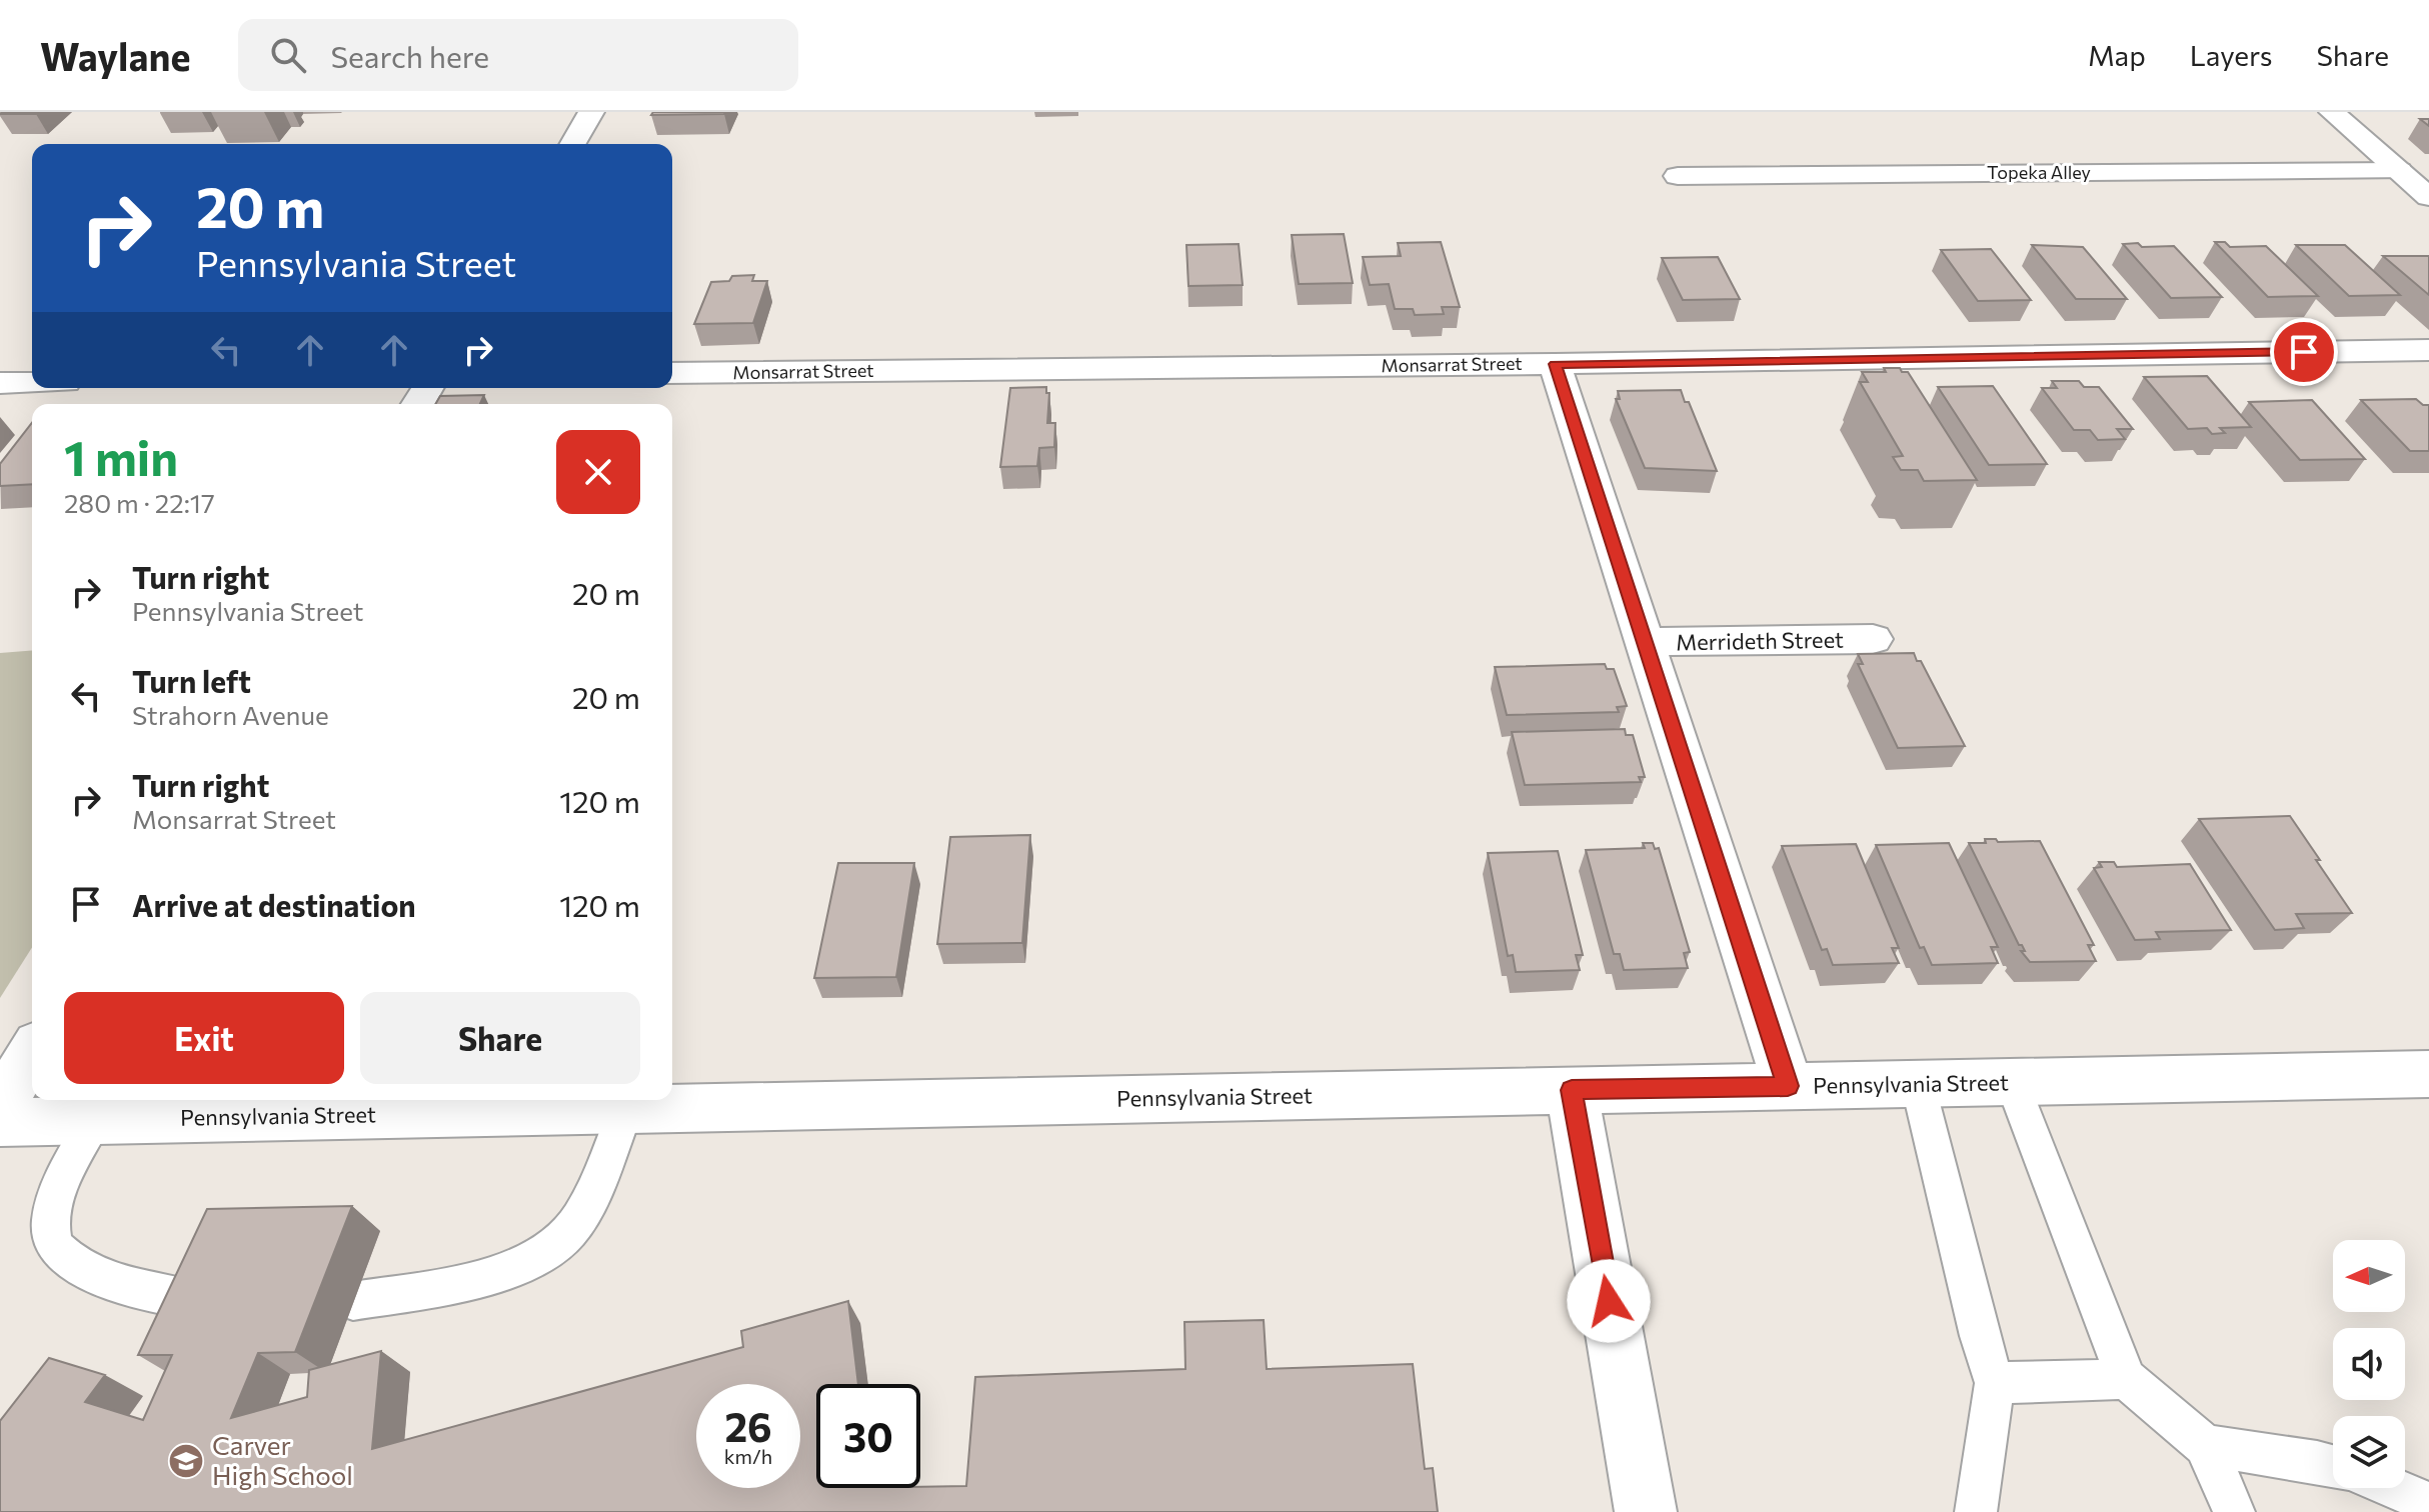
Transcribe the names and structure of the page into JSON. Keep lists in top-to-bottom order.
{
  "streets": {
    "street": [
      "Topeka Alley",
      "Monsarrat Street",
      "Merrideth Street",
      "Pennsylvania Street"
    ]
  },
  "places": {
    "school or university": ["Carver High School"]
  },
  "north": "left",
  "page": {
    "header": "Waylane",
    "search": "Search here",
    "nav": ["Map", "Layers", "Share"],
    "turn": ["20 m", "Pennsylvania Street"],
    "heading": ["1 min", "280 m · 22:17"],
    "list": [
      {
        "name": "Turn right",
        "note": "Pennsylvania Street",
        "value": "20 m"
      },
      {
        "name": "Turn left",
        "note": "Strahorn Avenue",
        "value": "20 m"
      },
      {
        "name": "Turn right",
        "note": "Monsarrat Street",
        "value": "120 m"
      },
      {
        "name": "Arrive at destination",
        "value": "120 m"
      }
    ],
    "buttons": ["Exit", "Share"],
    "speed": "26 km/h",
    "limit": "30"
  }
}
